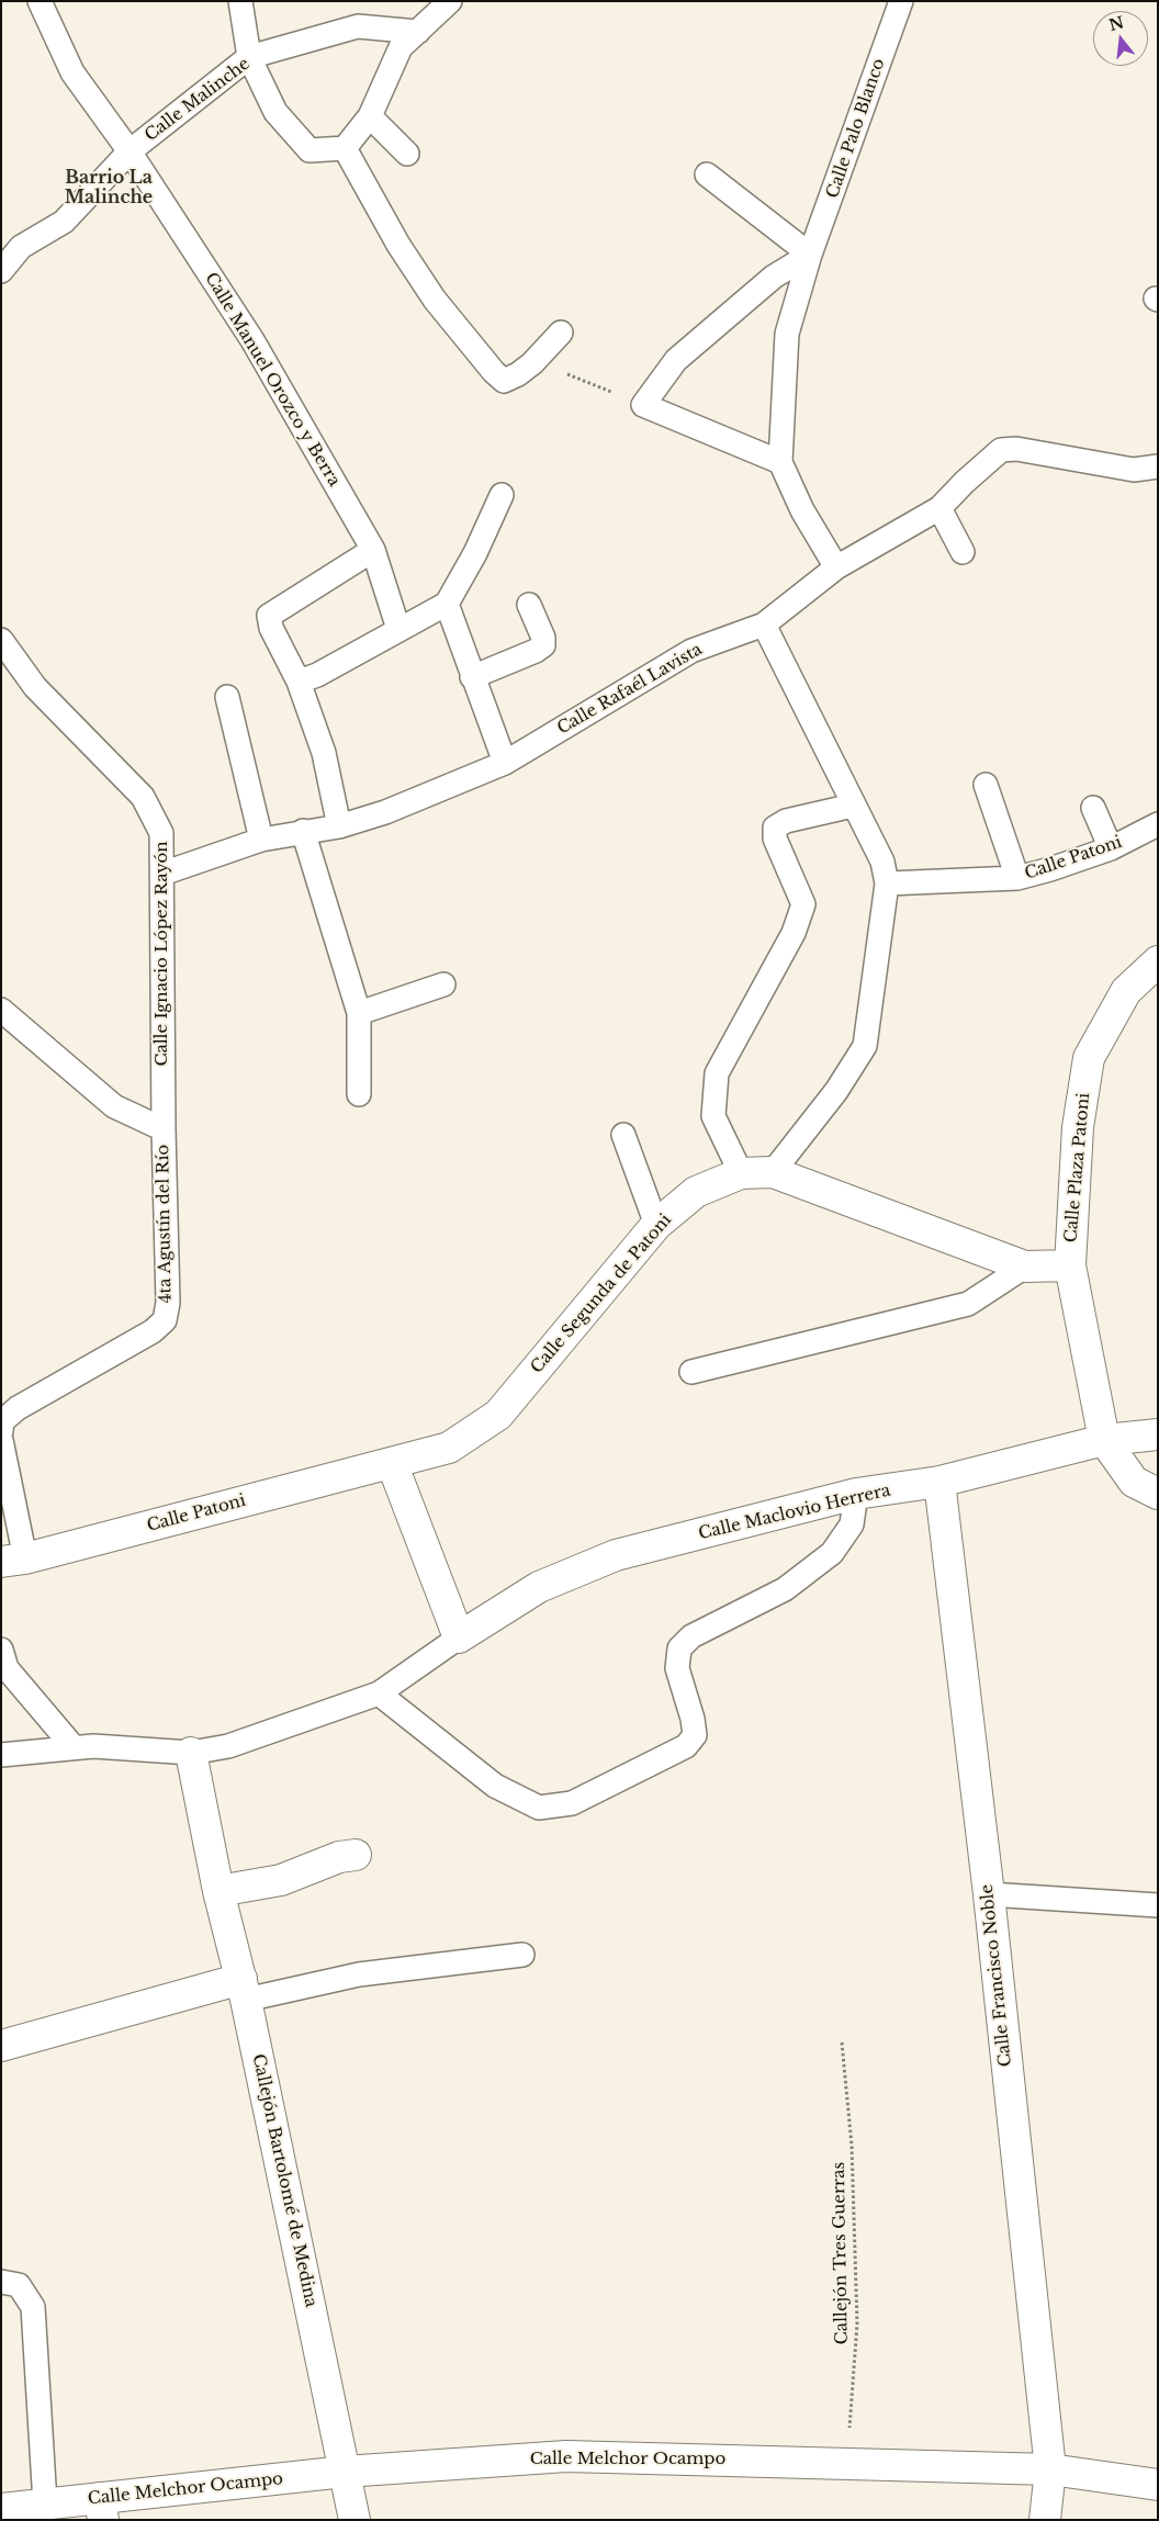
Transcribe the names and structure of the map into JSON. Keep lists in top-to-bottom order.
{
  "streets": {
    "street": [
      "Calle Patoni",
      "Calle Plaza Patoni",
      "Calle Segunda de Patoni",
      "Calle Maclovio Herrera",
      "Calle Francisco Noble",
      "Callejón Bartolomé de Medina",
      "Calle Melchor Ocampo"
    ],
    "lane": [
      "Calle Malinche",
      "Calle Palo Blanco",
      "Calle Manuel Orozco y Berra",
      "Calle Rafaél Lavista",
      "Calle Ignacio López Rayón",
      "4ta Agustín del Río"
    ],
    "path": ["Callejón Tres Guerras"]
  },
  "crossings": [
    ["Calle Malinche", "Calle Manuel Orozco y Berra"],
    ["Calle Rafaél Lavista", "Calle Ignacio López Rayón"],
    ["Calle Patoni", "Calle Segunda de Patoni"],
    ["Calle Ignacio López Rayón", "4ta Agustín del Río"],
    ["Calle Plaza Patoni", "Calle Segunda de Patoni"],
    ["Calle Plaza Patoni", "Calle Maclovio Herrera"],
    ["Calle Maclovio Herrera", "Calle Francisco Noble"],
    ["Calle Francisco Noble", "Calle Melchor Ocampo"],
    ["Callejón Bartolomé de Medina", "Calle Melchor Ocampo"],
    ["Callejón Tres Guerras", "Calle Melchor Ocampo"]
  ],
  "districts": ["Barrio La Malinche"],
  "north": "top"
}
